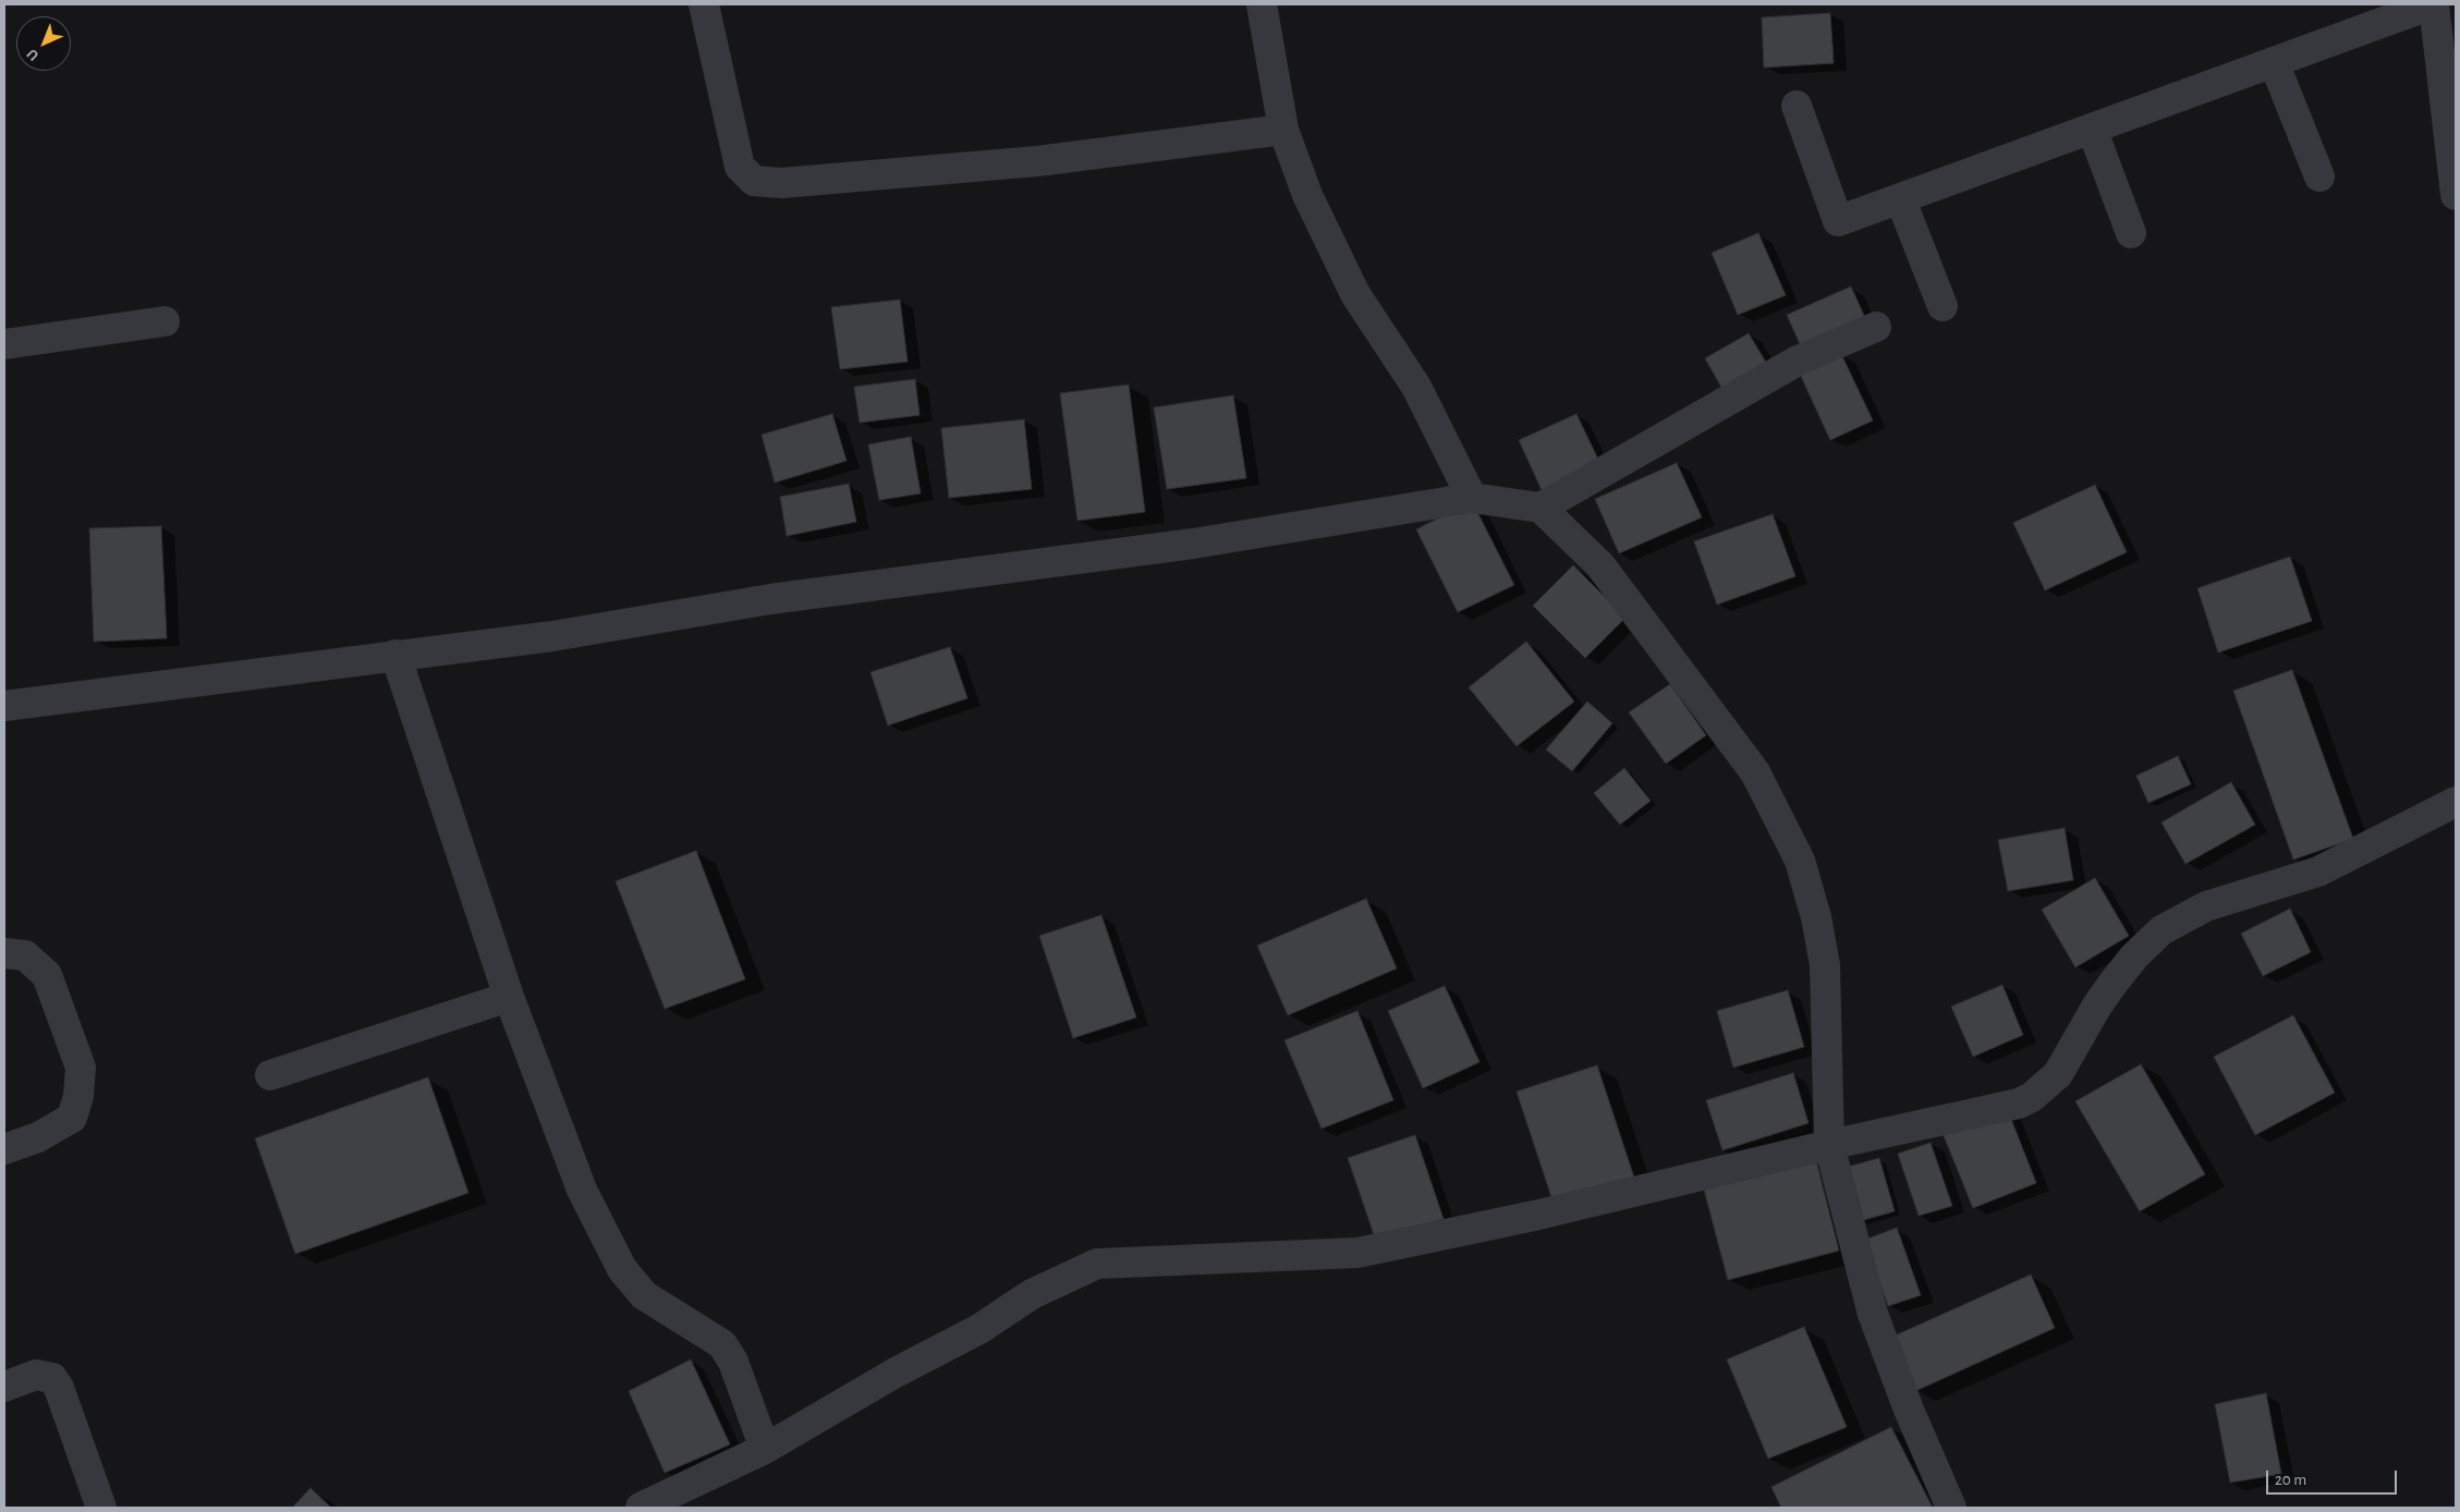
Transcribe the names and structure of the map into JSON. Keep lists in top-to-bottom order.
{
  "scale_bar": "20 m",
  "north": "bottom left"
}
